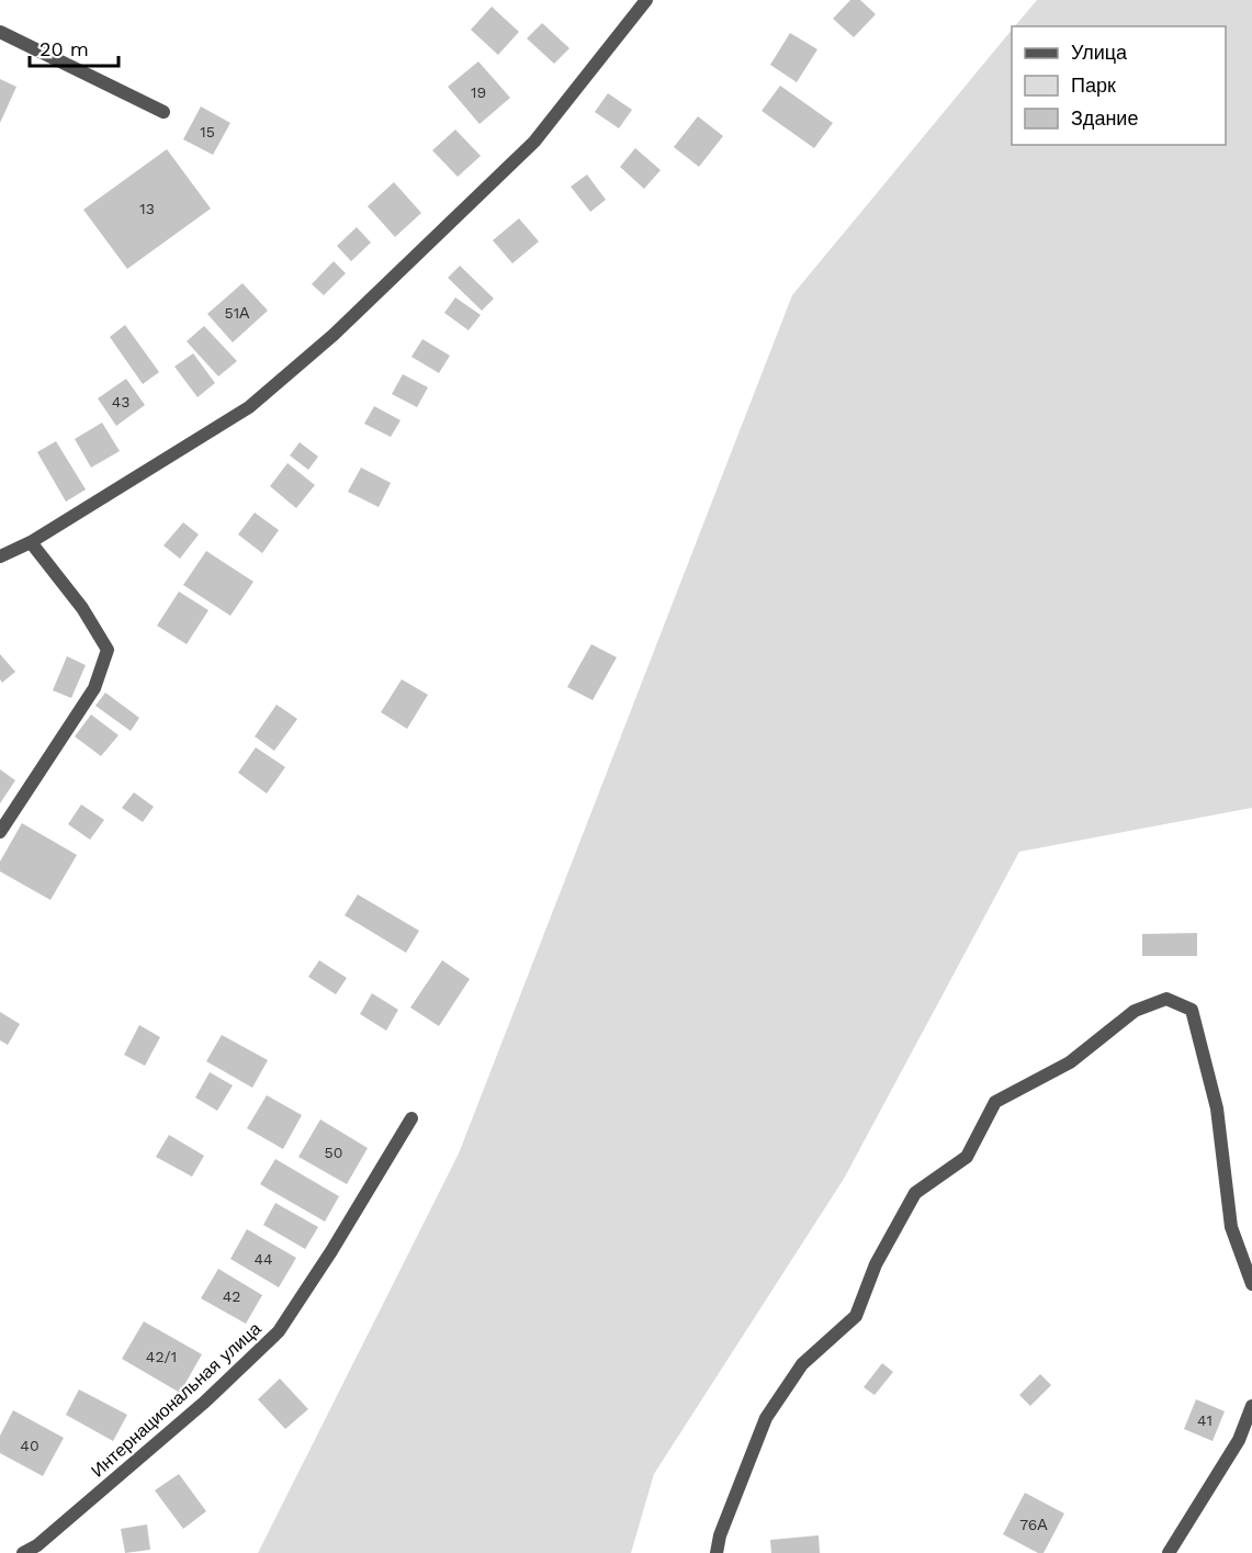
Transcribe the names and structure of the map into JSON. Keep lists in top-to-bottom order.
{
  "streets": {
    "street": ["Интернациональная улица"]
  },
  "house_numbers": [
    "19",
    "15",
    "13",
    "51А",
    "43",
    "50",
    "44",
    "42",
    "42/1",
    "41",
    "40",
    "76А"
  ],
  "legend": ["Улица", "Парк", "Здание"],
  "scale_bar": "20 m"
}
